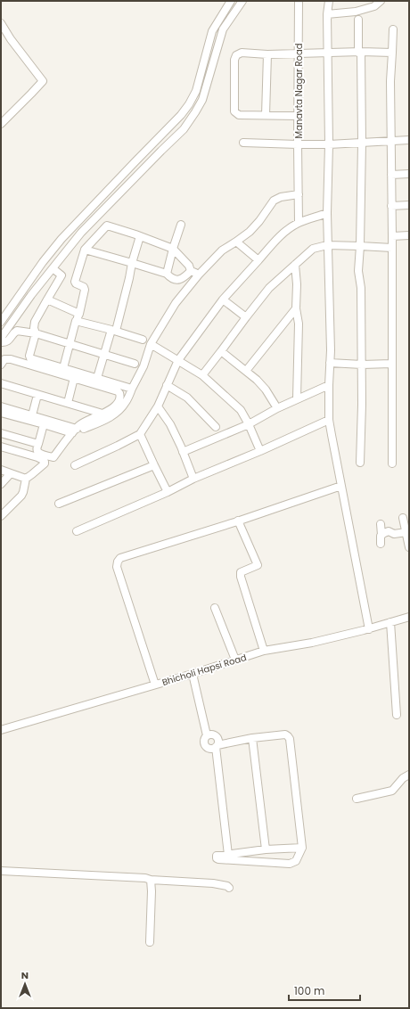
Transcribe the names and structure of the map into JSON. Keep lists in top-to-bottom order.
{
  "streets": {
    "street": ["Manavta Nagar Road", "Bhicholi Hapsi Road"]
  },
  "scale_bar": "100 m",
  "north": "top"
}
